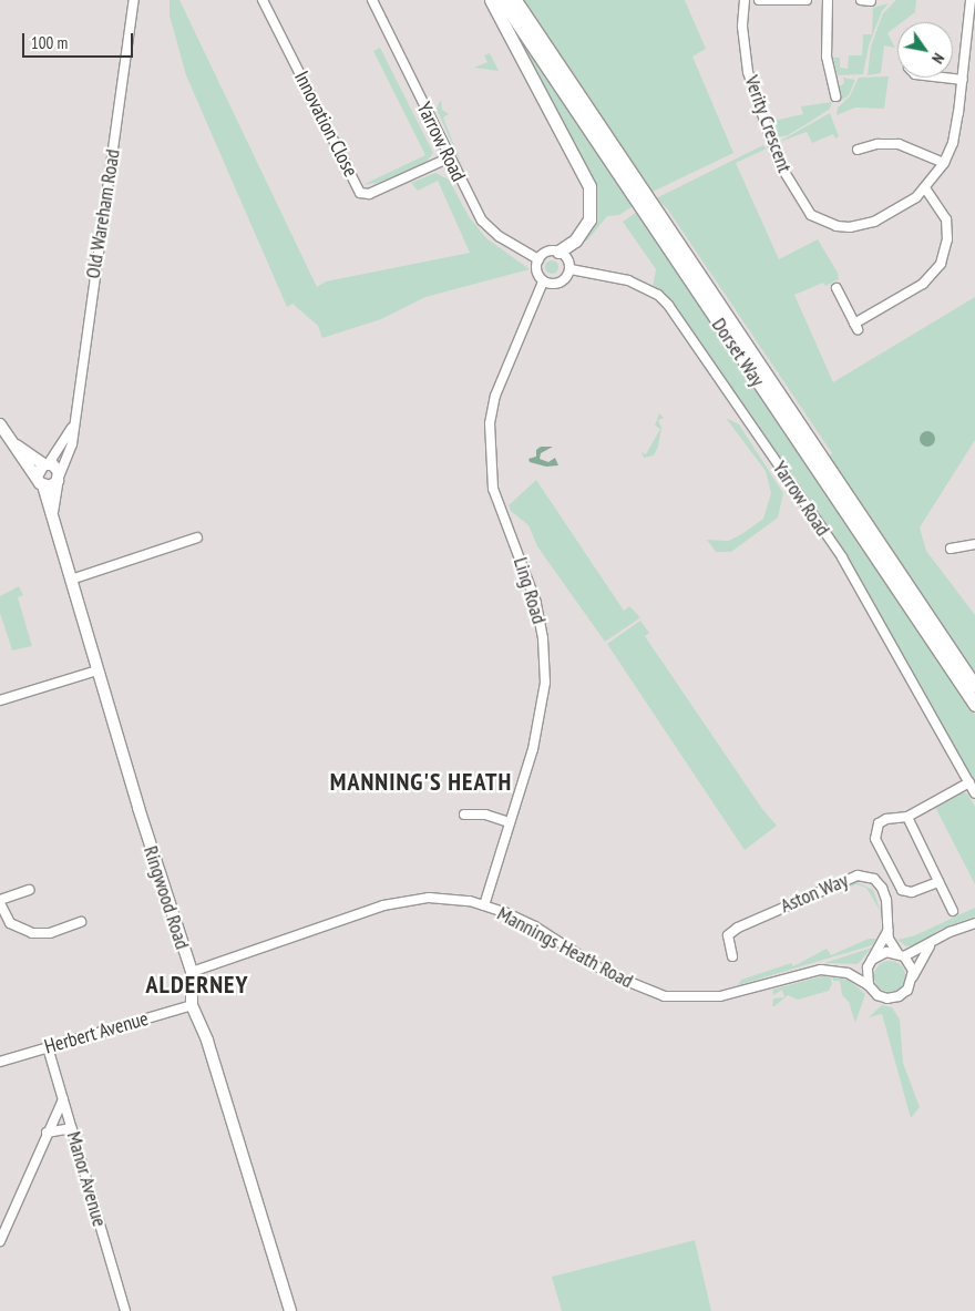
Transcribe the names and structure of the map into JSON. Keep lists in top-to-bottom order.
{
  "streets": {
    "highway": ["Dorset Way"],
    "main road": ["Ringwood Road"],
    "street": [
      "Innovation Close",
      "Verity Crescent",
      "Yarrow Road",
      "Old Wareham Road",
      "Ling Road",
      "Aston Way",
      "Mannings Heath Road",
      "Herbert Avenue",
      "Manor Avenue"
    ]
  },
  "crossings": [
    ["Innovation Close", "Yarrow Road"],
    ["Yarrow Road", "Ling Road"],
    ["Old Wareham Road", "Ringwood Road"],
    ["Ling Road", "Mannings Heath Road"],
    ["Aston Way", "Mannings Heath Road"],
    ["Ringwood Road", "Mannings Heath Road"],
    ["Ringwood Road", "Herbert Avenue"],
    ["Herbert Avenue", "Manor Avenue"]
  ],
  "districts": ["MANNING'S HEATH", "ALDERNEY"],
  "scale_bar": "100 m",
  "north": "bottom right"
}
